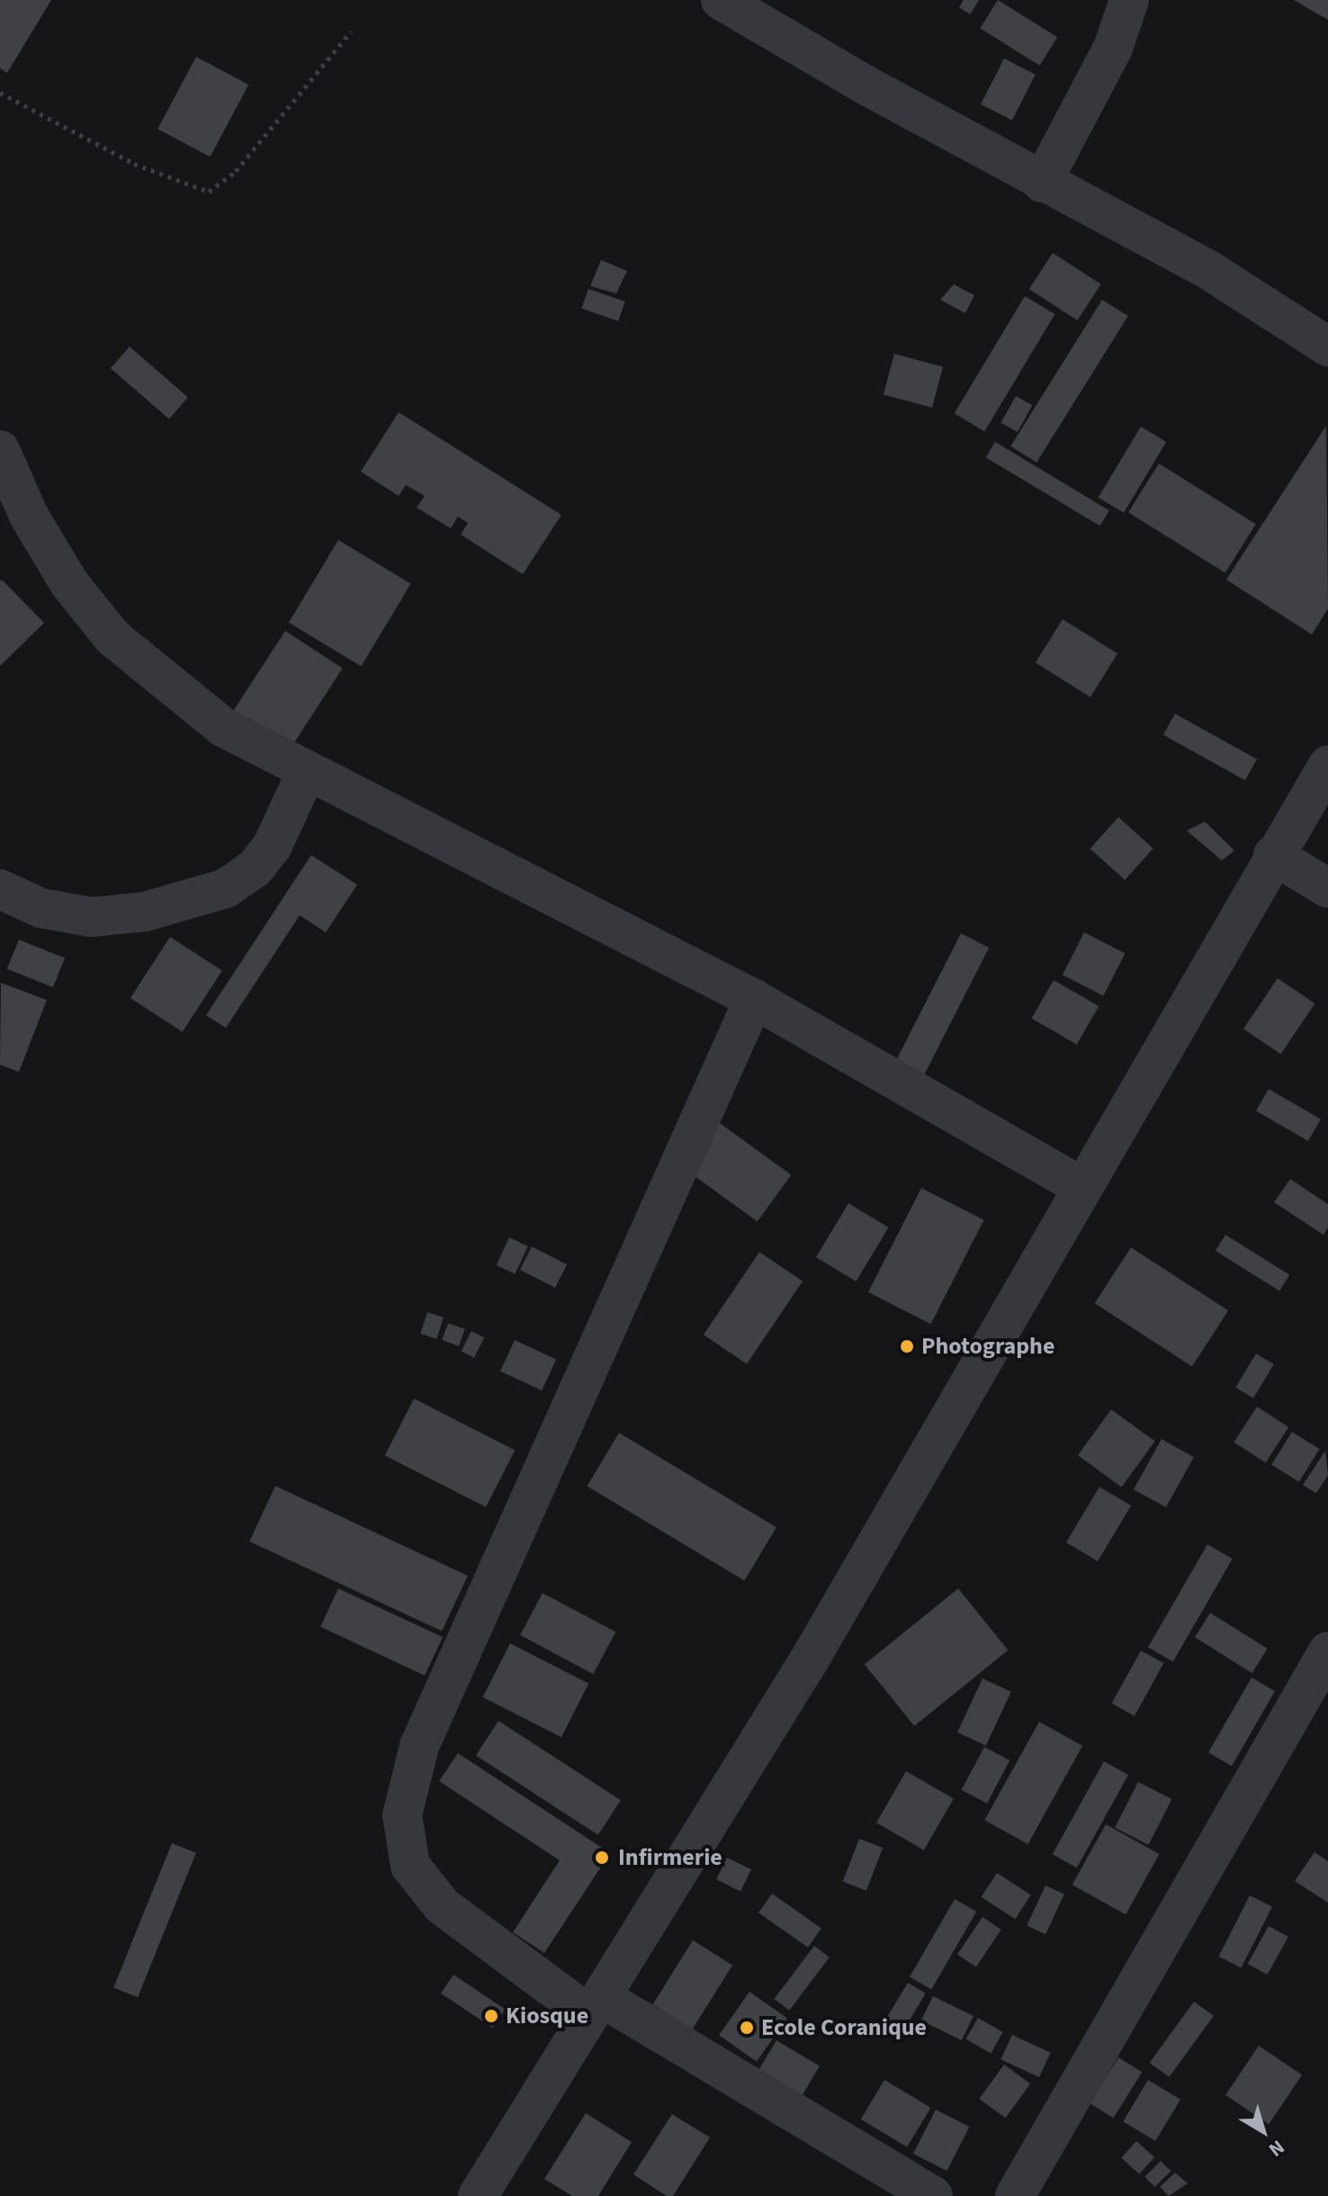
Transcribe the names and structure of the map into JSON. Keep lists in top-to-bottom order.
{
  "places": [
    "Photographe",
    "Infirmerie",
    "Kiosque",
    "Ecole Coranique"
  ],
  "north": "bottom right"
}
